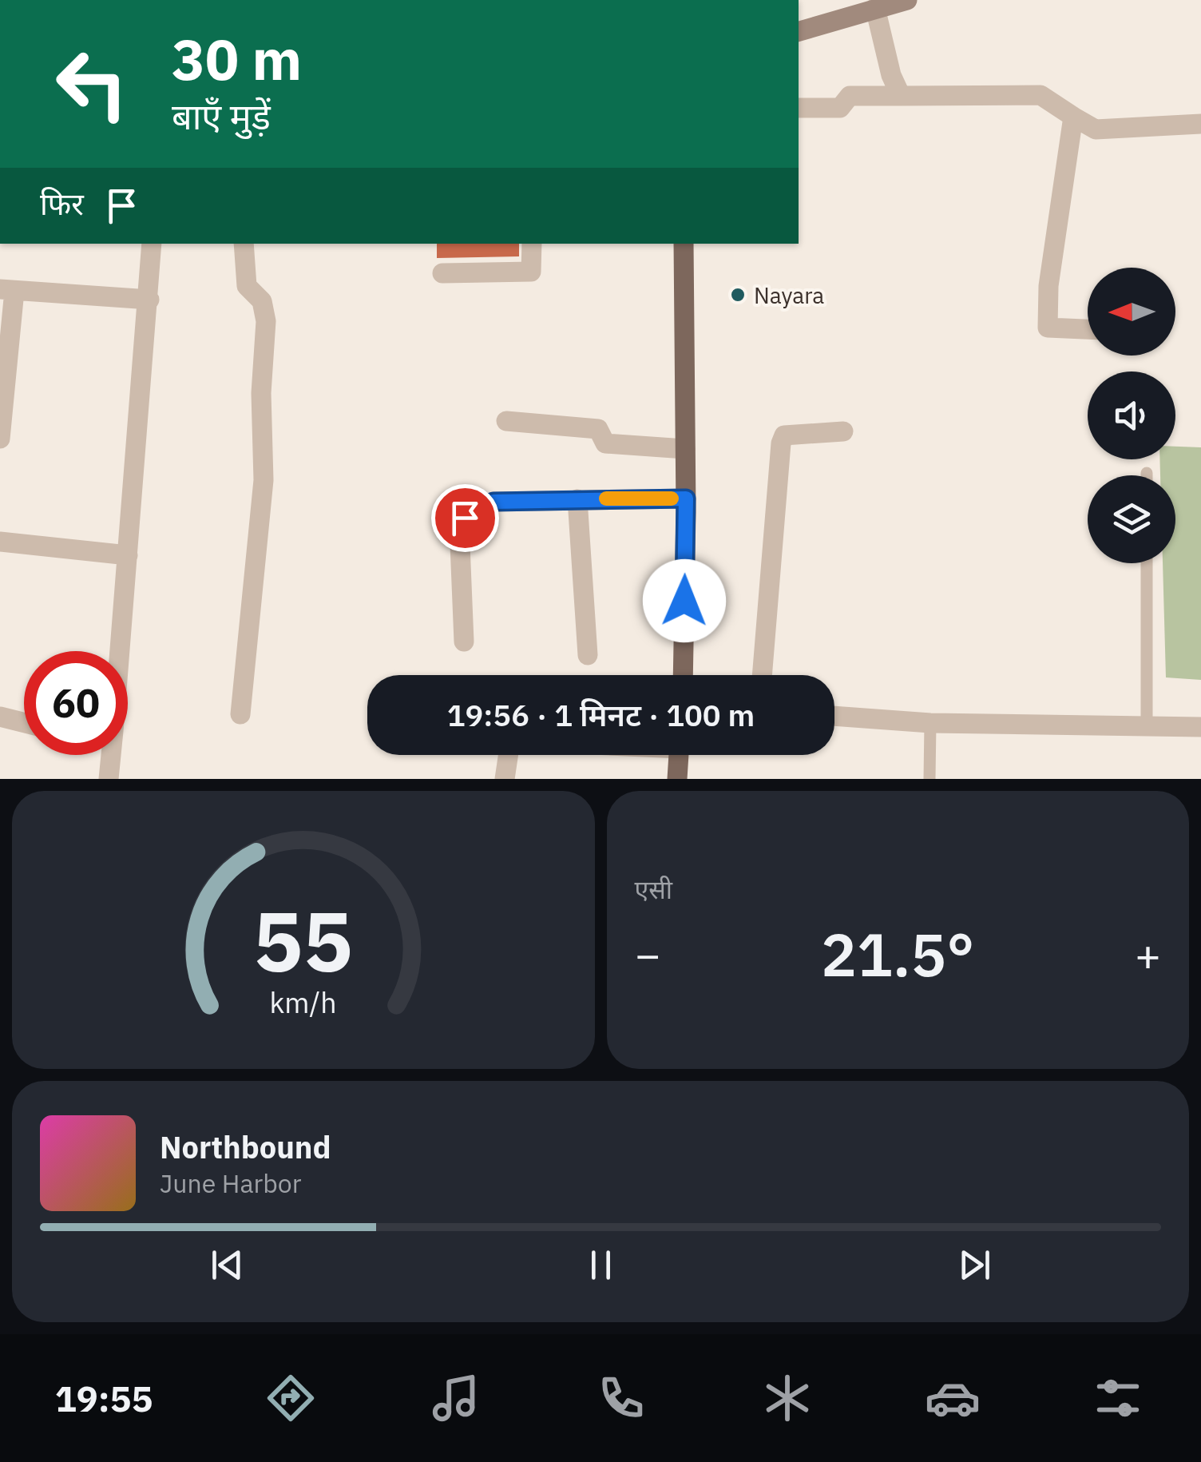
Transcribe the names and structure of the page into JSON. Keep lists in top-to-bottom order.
{
  "places": ["Nayara"],
  "north": "left",
  "page": {
    "turn": ["30 m", "बाएँ मुड़ें"],
    "then": "फिर",
    "limit": "60",
    "trip": "19:56 · 1 मिनट · 100 m",
    "tile": "एसी",
    "heat": ["−", "21.5°", "+"],
    "song": ["Northbound", "June Harbor"],
    "tabs": "19:55",
    "gauge": ["55", "km/h"]
  }
}
